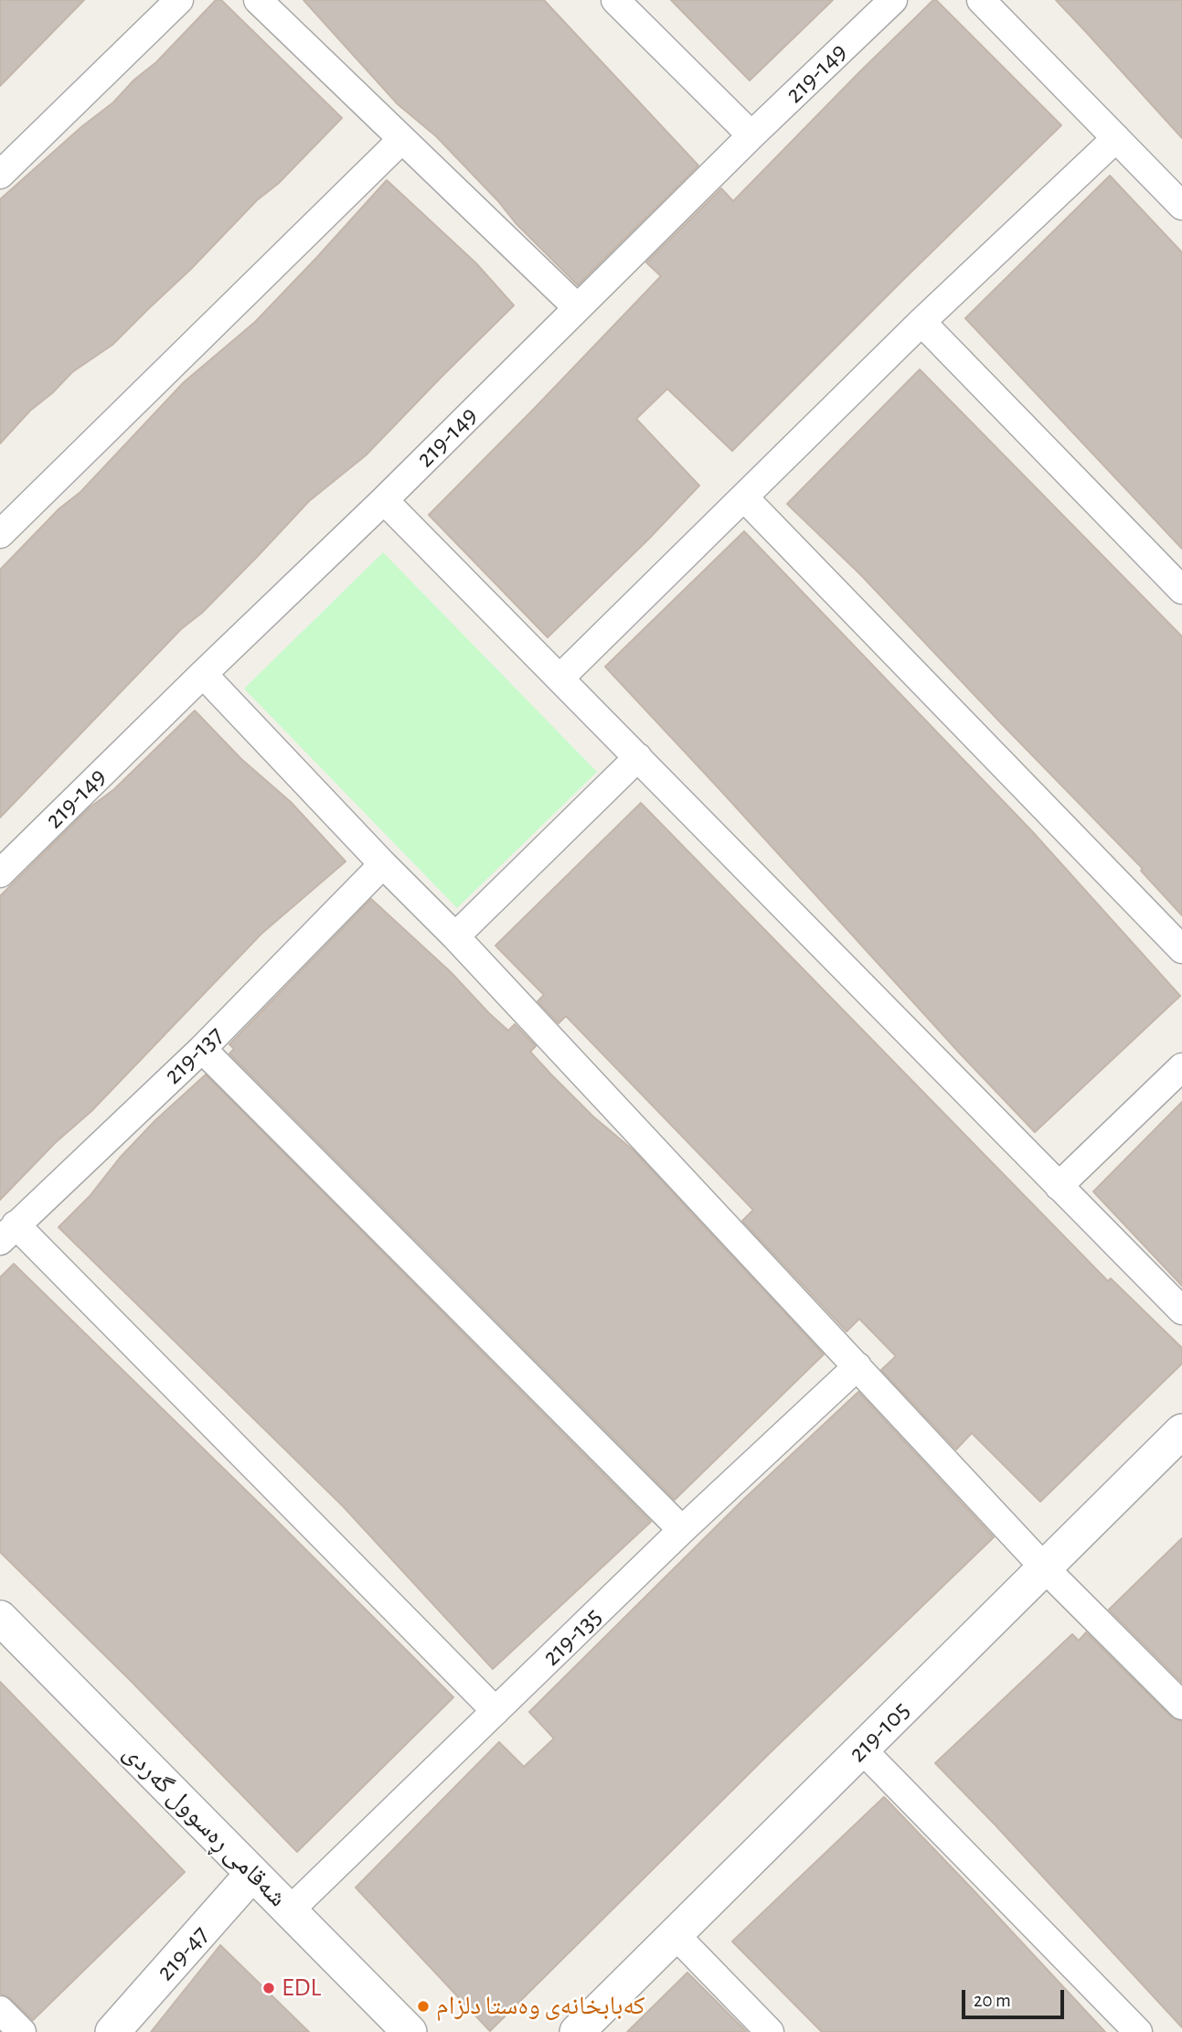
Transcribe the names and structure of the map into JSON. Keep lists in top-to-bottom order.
{
  "streets": {
    "street": [
      "219-149",
      "219-137",
      "219-135",
      "219-105",
      "شەقامی ڕەسوول گەردی",
      "219-47"
    ]
  },
  "crossings": [
    ["219-135", "شەقامی ڕەسوول گەردی"],
    ["شەقامی ڕەسوول گەردی", "219-47"]
  ],
  "places": ["EDL", "كەبابخانەی وەستا دلزام"],
  "scale_bar": "20 m"
}
